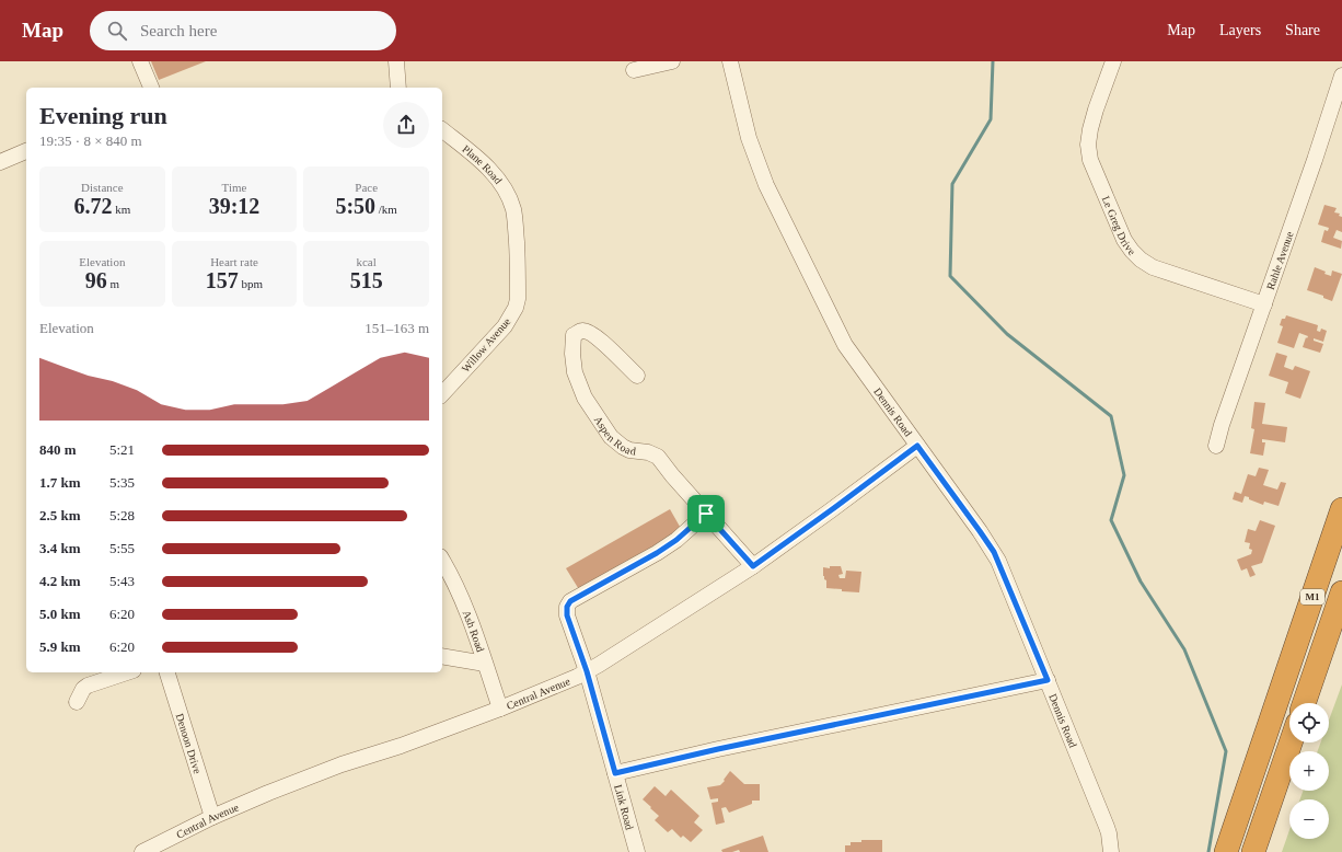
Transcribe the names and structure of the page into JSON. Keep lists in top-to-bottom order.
{
  "streets": {
    "highway": ["M1"],
    "street": [
      "Plane Road",
      "Le Greg Drive",
      "Rahle Avenue",
      "Willow Avenue",
      "Dennis Road",
      "Aspen Road",
      "Ash Road",
      "Central Avenue",
      "Denoon Drive",
      "Link Road"
    ]
  },
  "crossings": [
    ["Plane Road", "Willow Avenue"],
    ["Le Greg Drive", "Rahle Avenue"],
    ["Dennis Road", "Central Avenue"],
    ["Aspen Road", "Central Avenue"],
    ["Aspen Road", "Link Road"],
    ["Ash Road", "Central Avenue"],
    ["Central Avenue", "Denoon Drive"],
    ["Central Avenue", "Link Road"]
  ],
  "page": {
    "header": "Map",
    "search": "Search here",
    "nav": ["Map", "Layers", "Share"],
    "heading": ["Evening run", "19:35 · 8 × 840 m"],
    "stats": [
      ["Distance", "6.72 km"],
      ["Time", "39:12"],
      ["Pace", "5:50 /km"],
      ["Elevation", "96 m"],
      ["Heart rate", "157 bpm"],
      ["kcal", "515"]
    ],
    "chart": ["Elevation", "151–163 m"],
    "list": [
      {
        "name": "840 m",
        "note": "5:21"
      },
      {
        "name": "1.7 km",
        "note": "5:35"
      },
      {
        "name": "2.5 km",
        "note": "5:28"
      },
      {
        "name": "3.4 km",
        "note": "5:55"
      },
      {
        "name": "4.2 km",
        "note": "5:43"
      },
      {
        "name": "5.0 km",
        "note": "6:20"
      },
      {
        "name": "5.9 km",
        "note": "6:20"
      }
    ],
    "map_buttons": ["+", "−"]
  }
}
